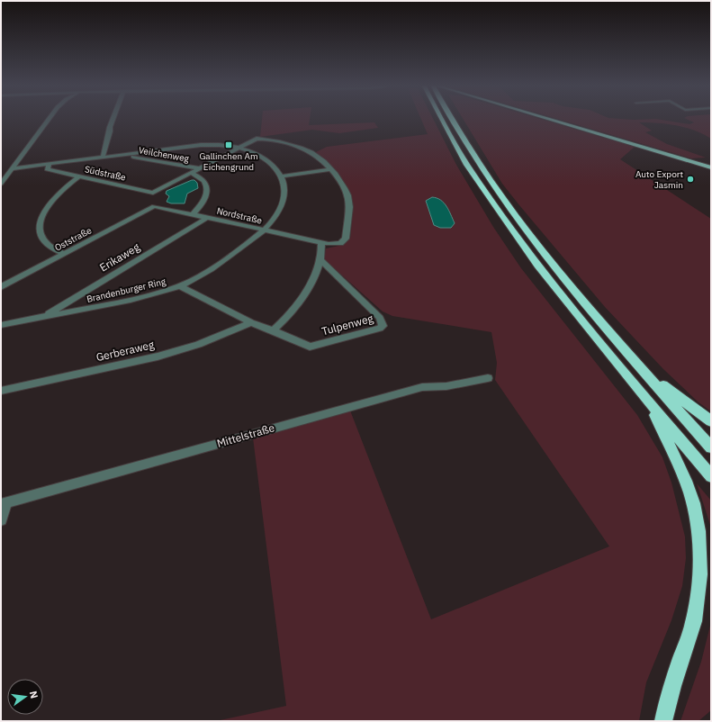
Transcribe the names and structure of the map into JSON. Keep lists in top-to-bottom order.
{
  "streets": {
    "street": [
      "Veilchenweg",
      "Südstraße",
      "Nordstraße",
      "Oststraße",
      "Erikaweg",
      "Brandenburger Ring",
      "Tulpenweg",
      "Gerberaweg",
      "Mittelstraße"
    ]
  },
  "crossings": [
    ["Nordstraße", "Oststraße"],
    ["Nordstraße", "Erikaweg"],
    ["Nordstraße", "Brandenburger Ring"],
    ["Erikaweg", "Brandenburger Ring"],
    ["Brandenburger Ring", "Tulpenweg"],
    ["Tulpenweg", "Gerberaweg"]
  ],
  "places": {
    "transit": ["Gallinchen Am Eichengrund"],
    "other": ["Auto Export Jasmin"]
  },
  "north": "right"
}
